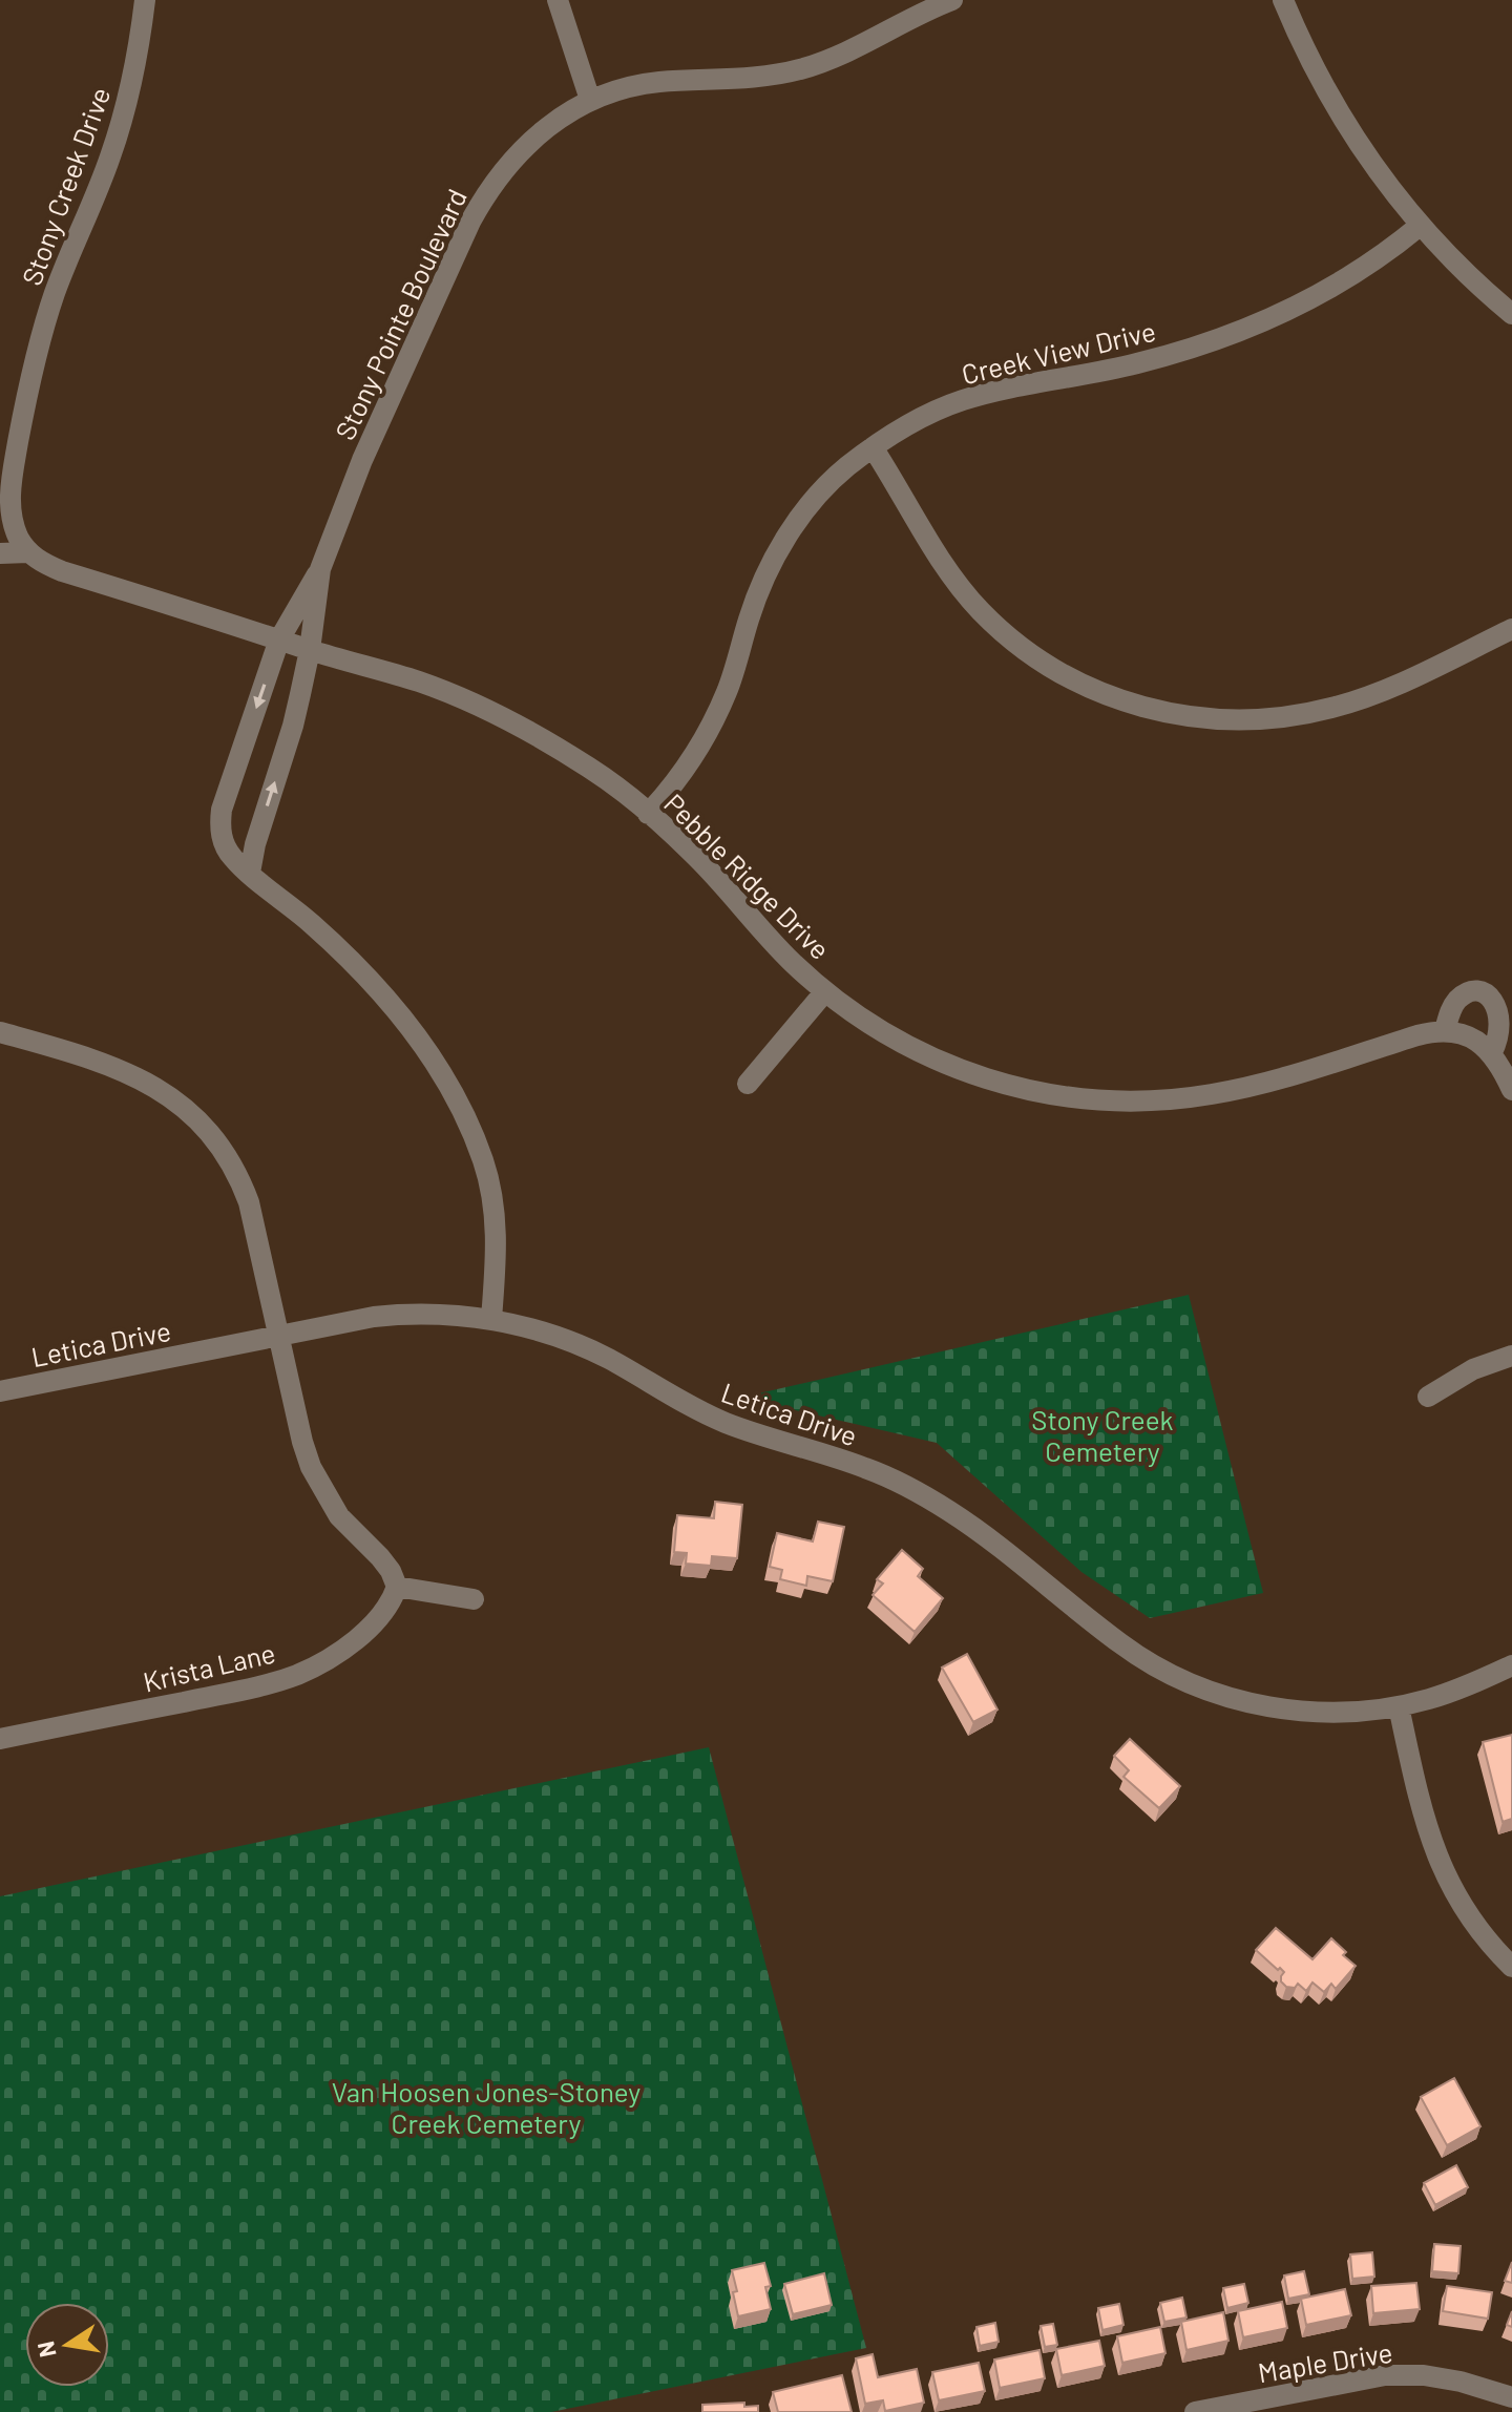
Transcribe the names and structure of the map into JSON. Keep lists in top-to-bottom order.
{
  "streets": {
    "street": [
      "Stony Creek Drive",
      "Stony Pointe Boulevard",
      "Creek View Drive",
      "Pebble Ridge Drive",
      "Letica Drive",
      "Krista Lane",
      "Maple Drive"
    ]
  },
  "crossings": [
    ["Stony Creek Drive", "Pebble Ridge Drive"],
    ["Stony Pointe Boulevard", "Pebble Ridge Drive"],
    ["Stony Pointe Boulevard", "Letica Drive"],
    ["Creek View Drive", "Pebble Ridge Drive"]
  ],
  "parks": ["Stony Creek Cemetery", "Van Hoosen Jones-Stoney Creek Cemetery"],
  "north": "left"
}
